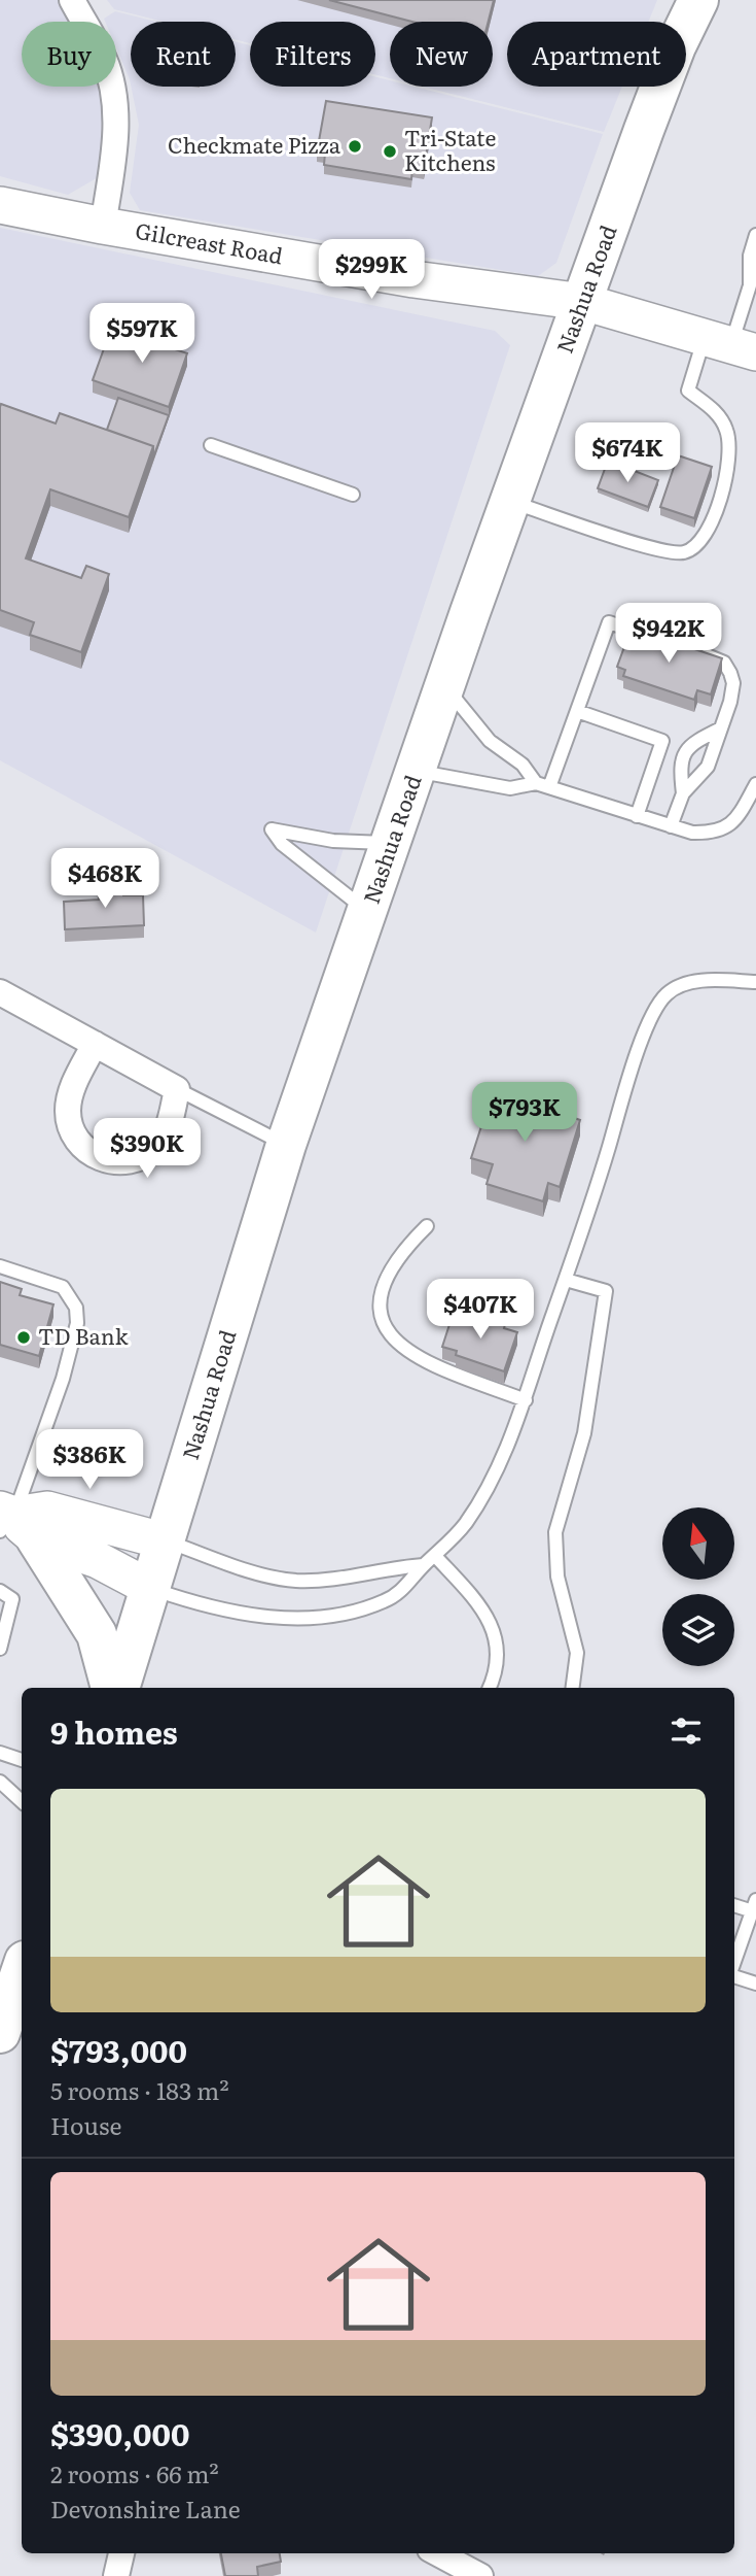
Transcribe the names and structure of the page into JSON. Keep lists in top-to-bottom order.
{
  "streets": {
    "main road": ["Nashua Road"],
    "street": ["Gilcreast Road"]
  },
  "crossings": [
    ["Gilcreast Road", "Nashua Road"]
  ],
  "places": ["Checkmate Pizza", "Tri-State Kitchens", "TD Bank"],
  "north": "top",
  "page": {
    "chip": [
      "Buy",
      "Rent",
      "Filters",
      "New",
      "Apartment"
    ],
    "price": [
      "$299K",
      "$597K",
      "$674K",
      "$942K",
      "$468K",
      "$793K",
      "$390K",
      "$407K",
      "$386K"
    ],
    "heading": "9 homes",
    "list": [
      {
        "name": "$793,000",
        "note": "5 rooms · 183 m² · House"
      },
      {
        "name": "$390,000",
        "note": "2 rooms · 66 m² · Devonshire Lane"
      }
    ]
  }
}
